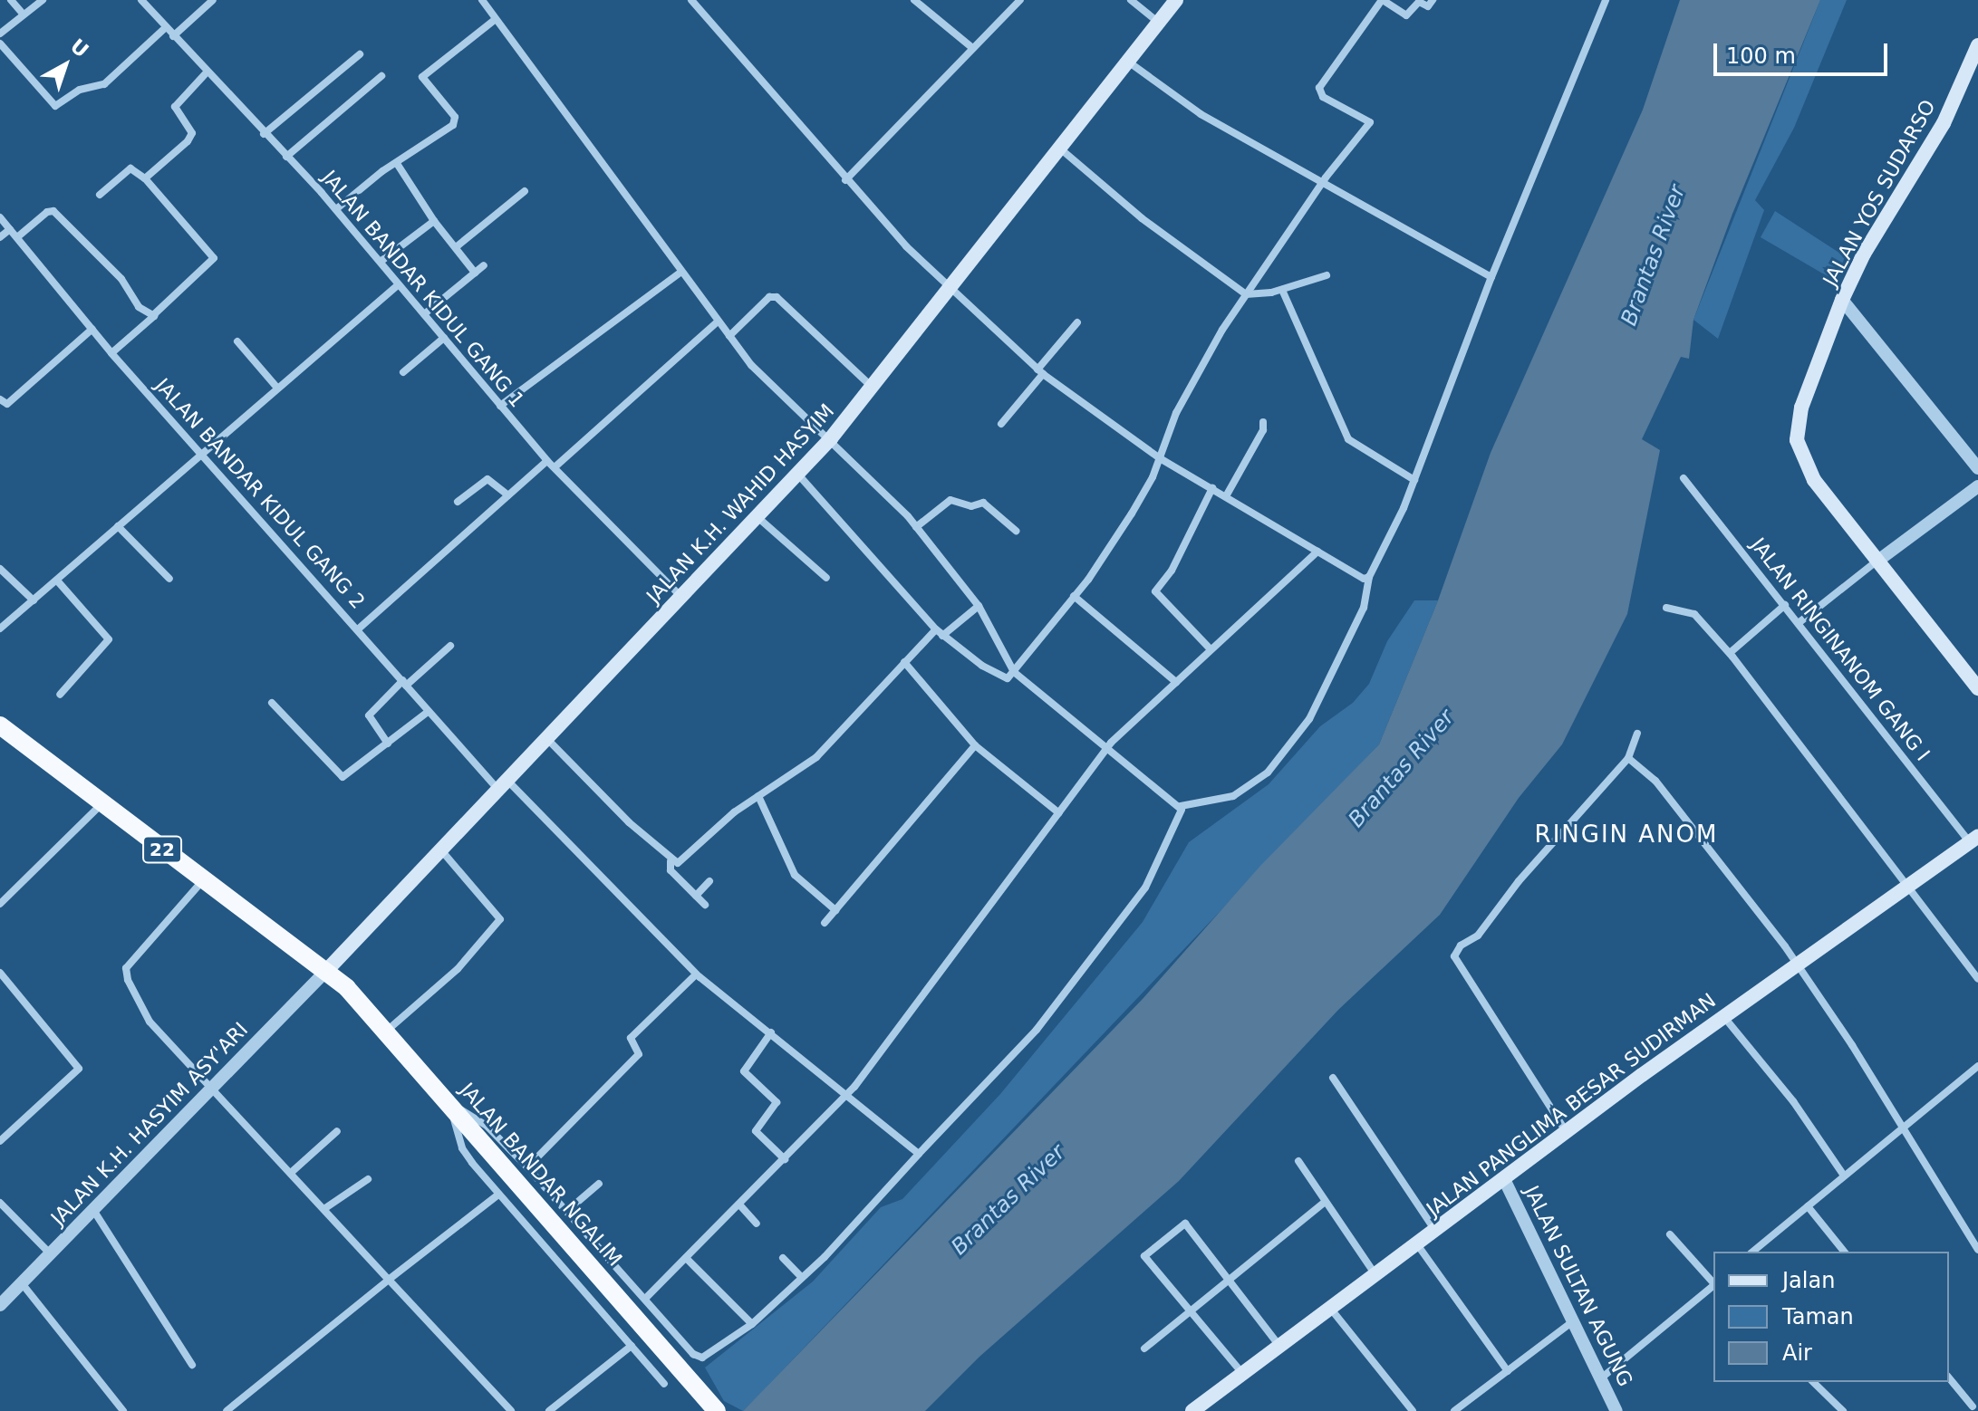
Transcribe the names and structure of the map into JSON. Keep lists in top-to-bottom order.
{
  "streets": {
    "highway": ["22", "JALAN BANDAR NGALIM"],
    "main road": ["JALAN YOS SUDARSO", "JALAN K.H. WAHID HASYIM", "JALAN PANGLIMA BESAR SUDIRMAN"],
    "street": [
      "JALAN BANDAR KIDUL GANG 1",
      "JALAN BANDAR KIDUL GANG 2",
      "JALAN RINGINANOM GANG I",
      "JALAN K.H. HASYIM ASY'ARI",
      "JALAN SULTAN AGUNG"
    ]
  },
  "crossings": [
    ["JALAN BANDAR KIDUL GANG 1", "JALAN K.H. WAHID HASYIM"],
    ["JALAN BANDAR KIDUL GANG 2", "JALAN K.H. WAHID HASYIM"],
    ["JALAN K.H. WAHID HASYIM", "22"],
    ["JALAN K.H. WAHID HASYIM", "JALAN K.H. HASYIM ASY'ARI"],
    ["JALAN K.H. WAHID HASYIM", "JALAN BANDAR NGALIM"],
    ["JALAN RINGINANOM GANG I", "JALAN PANGLIMA BESAR SUDIRMAN"],
    ["22", "JALAN K.H. HASYIM ASY'ARI"],
    ["22", "JALAN BANDAR NGALIM"],
    ["JALAN PANGLIMA BESAR SUDIRMAN", "JALAN SULTAN AGUNG"],
    ["JALAN K.H. HASYIM ASY'ARI", "JALAN BANDAR NGALIM"]
  ],
  "districts": ["RINGIN ANOM"],
  "water": ["Brantas River"],
  "legend": ["Jalan", "Taman", "Air"],
  "scale_bar": "100 m",
  "north": "top right"
}
